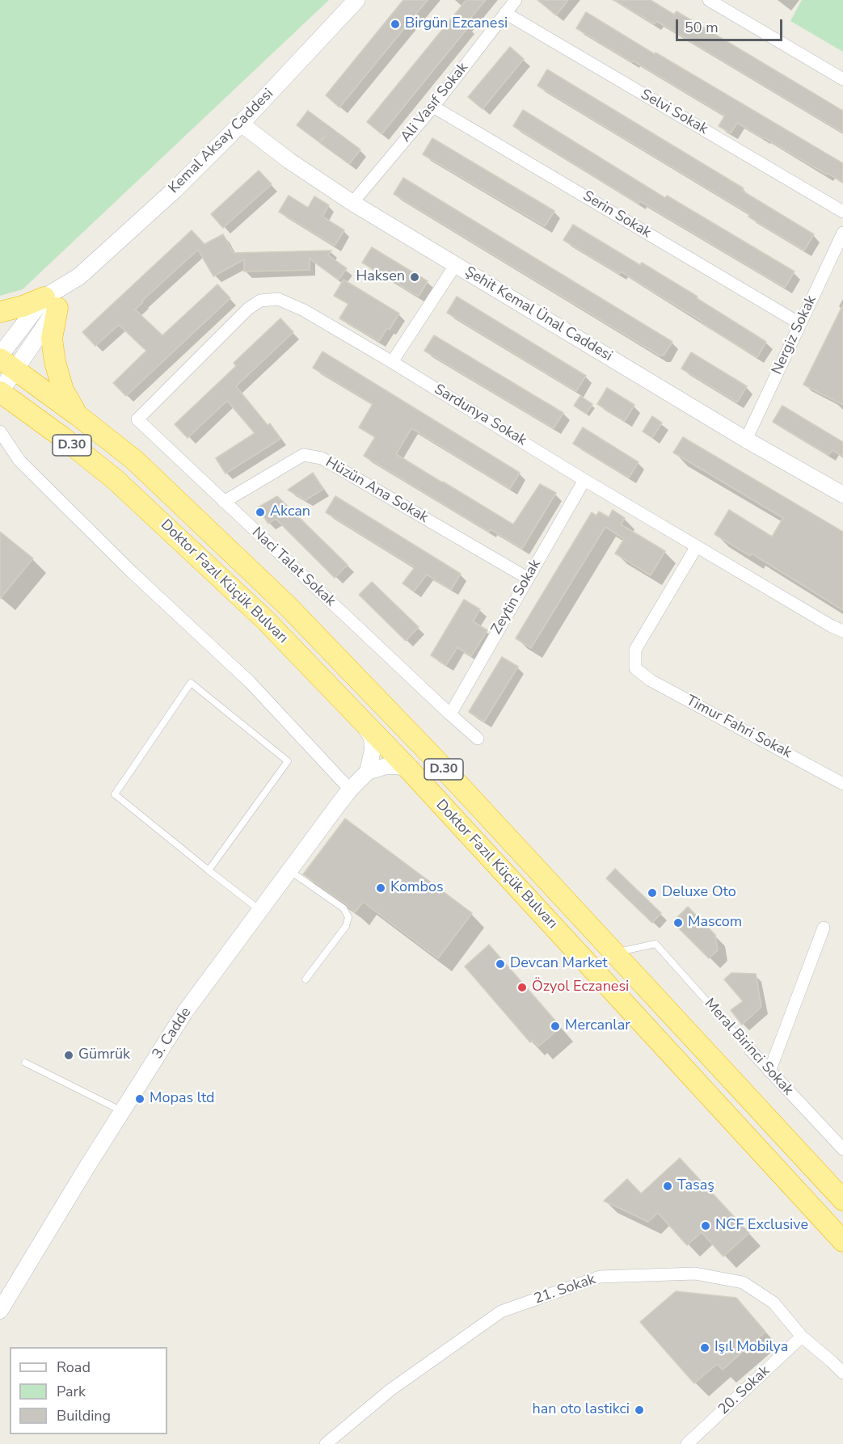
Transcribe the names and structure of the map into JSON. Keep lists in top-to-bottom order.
{
  "streets": {
    "highway": ["D.30", "Doktor Fazıl Küçük Bulvarı"],
    "main road": ["Kemal Aksay Caddesi"],
    "street": [
      "Ali Vasıf Sokak",
      "Selvi Sokak",
      "Serin Sokak",
      "Şehit Kemal Ünal Caddesi",
      "Nergiz Sokak",
      "Sardunya Sokak",
      "Hüzün Ana Sokak",
      "Naci Talat Sokak",
      "Zeytin Sokak",
      "Timur Fahri Sokak",
      "3. Cadde",
      "Meral Birinci Sokak",
      "21. Sokak",
      "20. Sokak"
    ]
  },
  "crossings": [
    ["Ali Vasıf Sokak", "Selvi Sokak"],
    ["Ali Vasıf Sokak", "Serin Sokak"],
    ["Ali Vasıf Sokak", "Şehit Kemal Ünal Caddesi"],
    ["Kemal Aksay Caddesi", "Şehit Kemal Ünal Caddesi"],
    ["Kemal Aksay Caddesi", "Doktor Fazıl Küçük Bulvarı"],
    ["Serin Sokak", "Nergiz Sokak"],
    ["Şehit Kemal Ünal Caddesi", "Nergiz Sokak"],
    ["Sardunya Sokak", "Naci Talat Sokak"],
    ["Sardunya Sokak", "Zeytin Sokak"],
    ["Sardunya Sokak", "Timur Fahri Sokak"],
    ["Hüzün Ana Sokak", "Naci Talat Sokak"],
    ["Hüzün Ana Sokak", "Zeytin Sokak"],
    ["Naci Talat Sokak", "Zeytin Sokak"],
    ["Doktor Fazıl Küçük Bulvarı", "Meral Birinci Sokak"],
    ["21. Sokak", "20. Sokak"]
  ],
  "places": [
    "Birgün Ezcanesi",
    "Haksen",
    "Akcan",
    "Kombos",
    "Deluxe Oto",
    "Mascom",
    "Devcan Market",
    "Özyol Eczanesi",
    "Mercanlar",
    "Gümrük",
    "Mopas ltd",
    "Tasaş",
    "NCF Exclusive",
    "Işıl Mobilya",
    "han oto lastikci"
  ],
  "legend": ["Road", "Park", "Building"],
  "scale_bar": "50 m"
}
